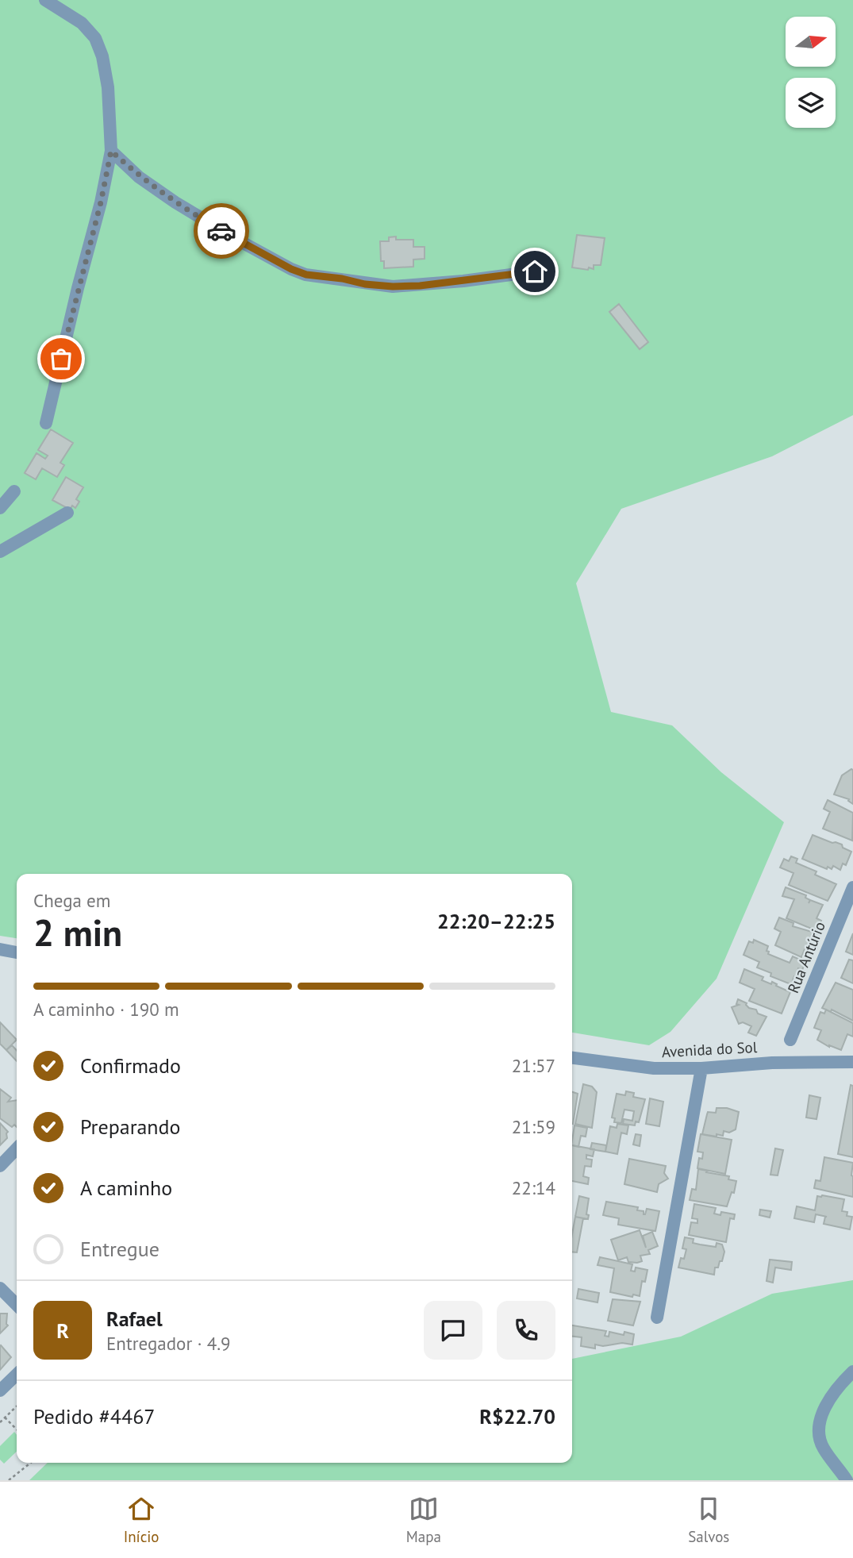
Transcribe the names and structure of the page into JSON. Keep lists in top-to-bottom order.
{
  "streets": {
    "street": ["Rua Antúrio", "Avenida do Sol"]
  },
  "north": "right",
  "page": {
    "heading": ["2 min", "Chega em", "22:20–22:25"],
    "panel": [
      "Rafael",
      "Entregador · 4.9",
      "Pedido #4467",
      "R$22.70"
    ],
    "bar": "A caminho · 190 m",
    "list": [
      ["Confirmado", "21:57"],
      ["Preparando", "21:59"],
      ["A caminho", "22:14"],
      "Entregue"
    ],
    "round": "R",
    "tabs": ["Início", "Mapa", "Salvos"]
  }
}
